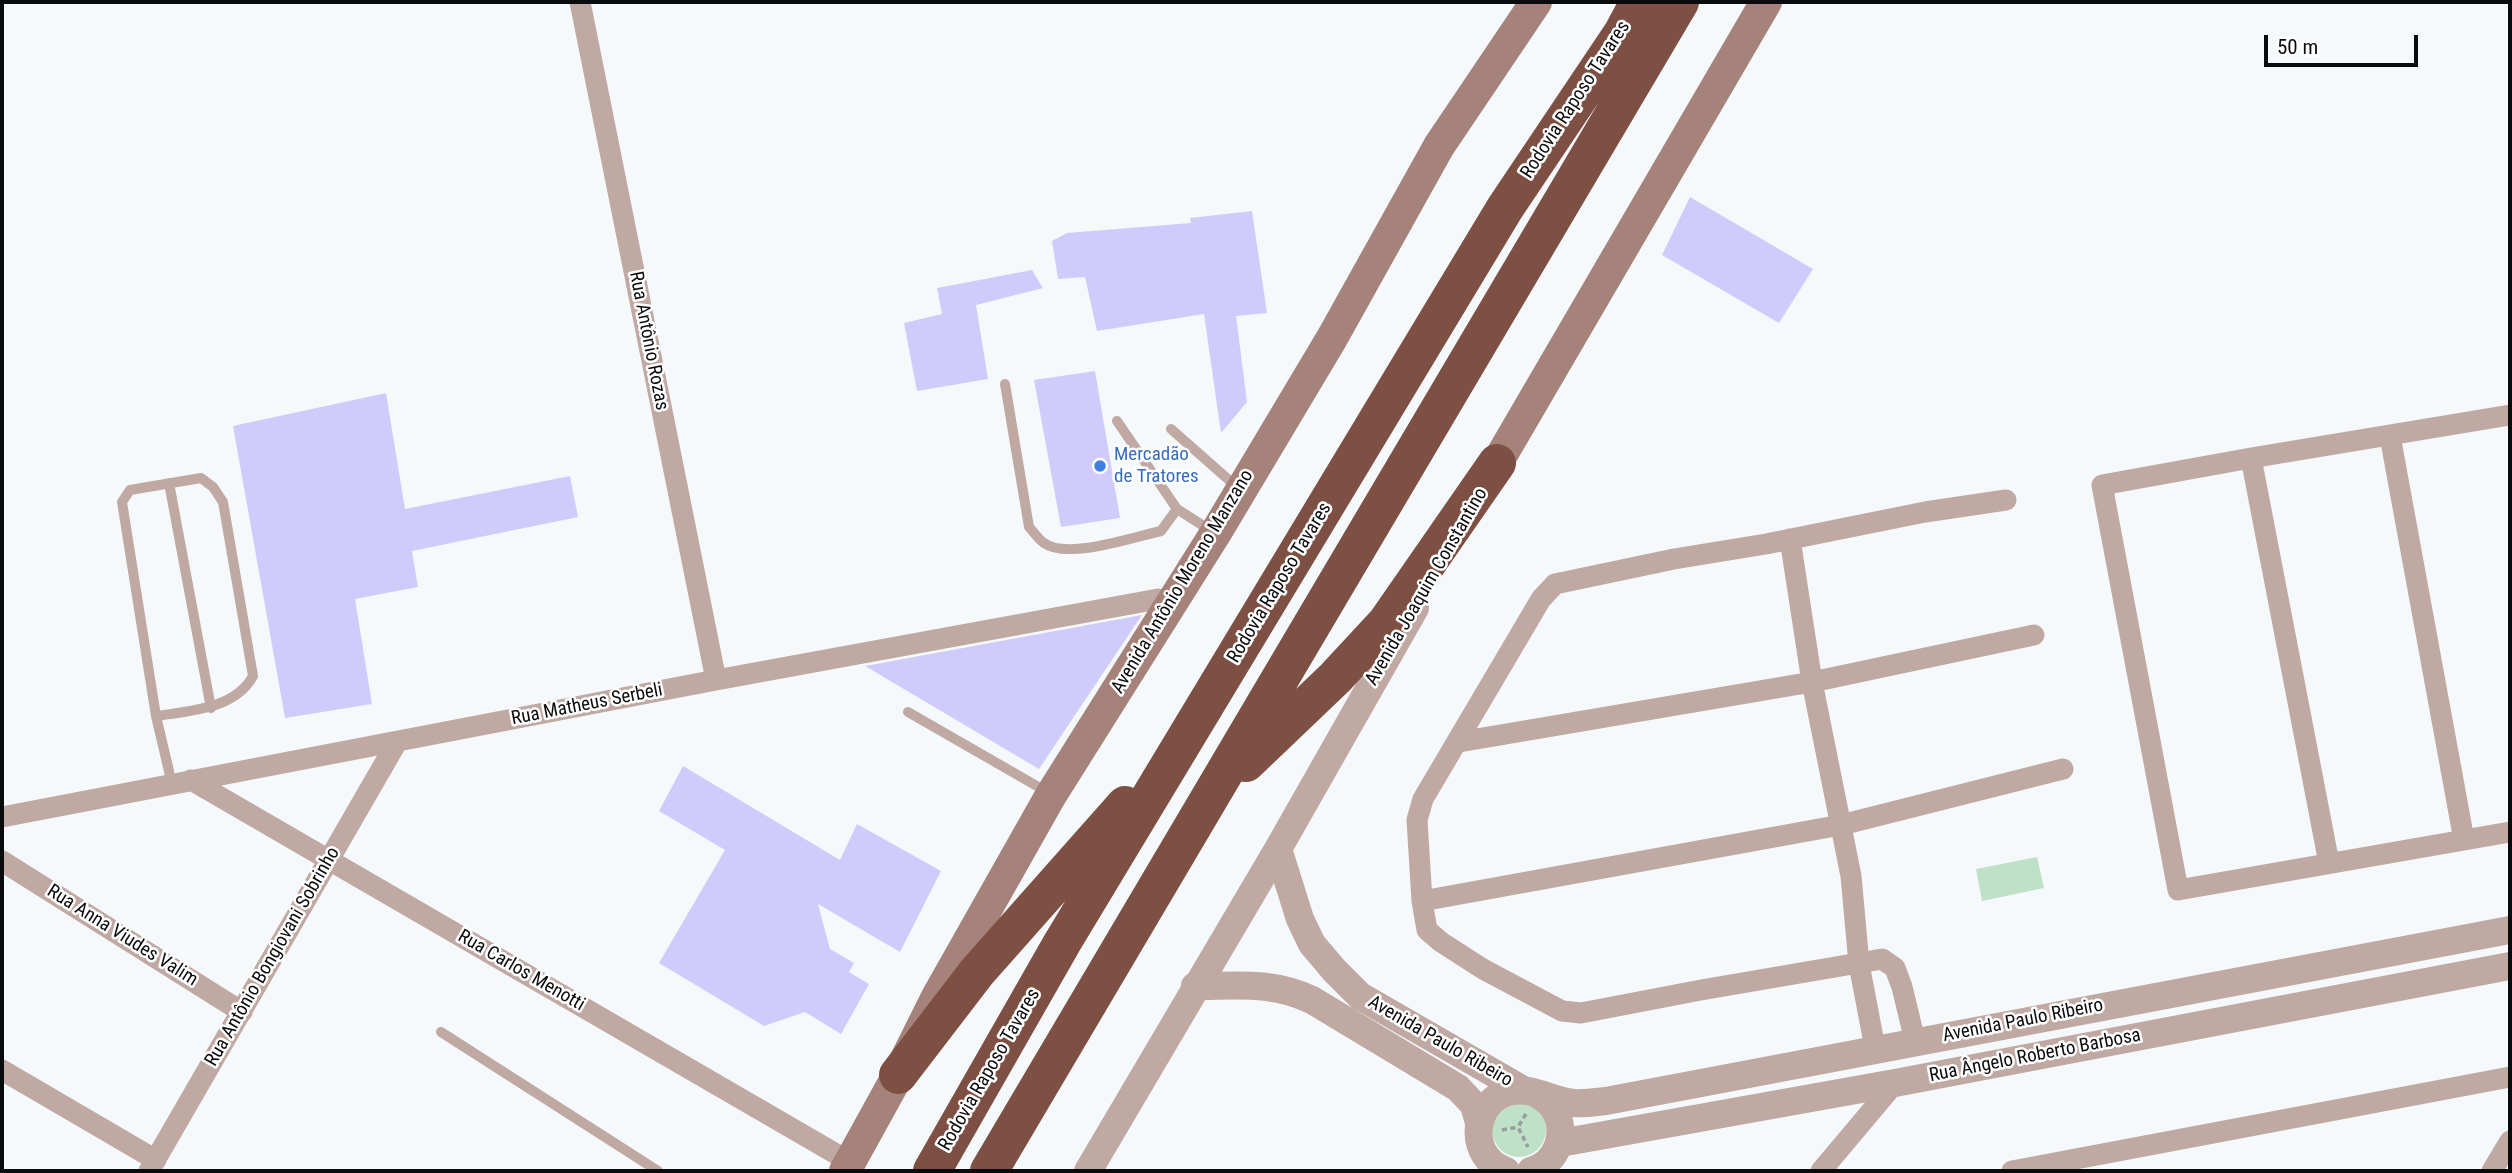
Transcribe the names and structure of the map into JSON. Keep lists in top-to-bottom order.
{
  "streets": {
    "highway": ["Rodovia Raposo Tavares"],
    "main road": ["Avenida Antônio Moreno Manzano", "Avenida Joaquim Constantino"],
    "street": [
      "Rua Antônio Rozas",
      "Rua Matheus Serbeli",
      "Rua Anna Viudes Valim",
      "Rua Antônio Bongiovani Sobrinho",
      "Rua Carlos Menotti",
      "Avenida Paulo Ribeiro",
      "Rua Ângelo Roberto Barbosa"
    ]
  },
  "crossings": [
    ["Rua Antônio Rozas", "Rua Matheus Serbeli"],
    ["Avenida Antônio Moreno Manzano", "Rua Matheus Serbeli"],
    ["Avenida Antônio Moreno Manzano", "Rua Carlos Menotti"],
    ["Avenida Joaquim Constantino", "Avenida Paulo Ribeiro"],
    ["Rua Matheus Serbeli", "Rua Antônio Bongiovani Sobrinho"],
    ["Rua Matheus Serbeli", "Rua Carlos Menotti"],
    ["Rua Anna Viudes Valim", "Rua Antônio Bongiovani Sobrinho"],
    ["Rua Antônio Bongiovani Sobrinho", "Rua Carlos Menotti"]
  ],
  "places": ["Mercadão de Tratores"],
  "scale_bar": "50 m"
}
